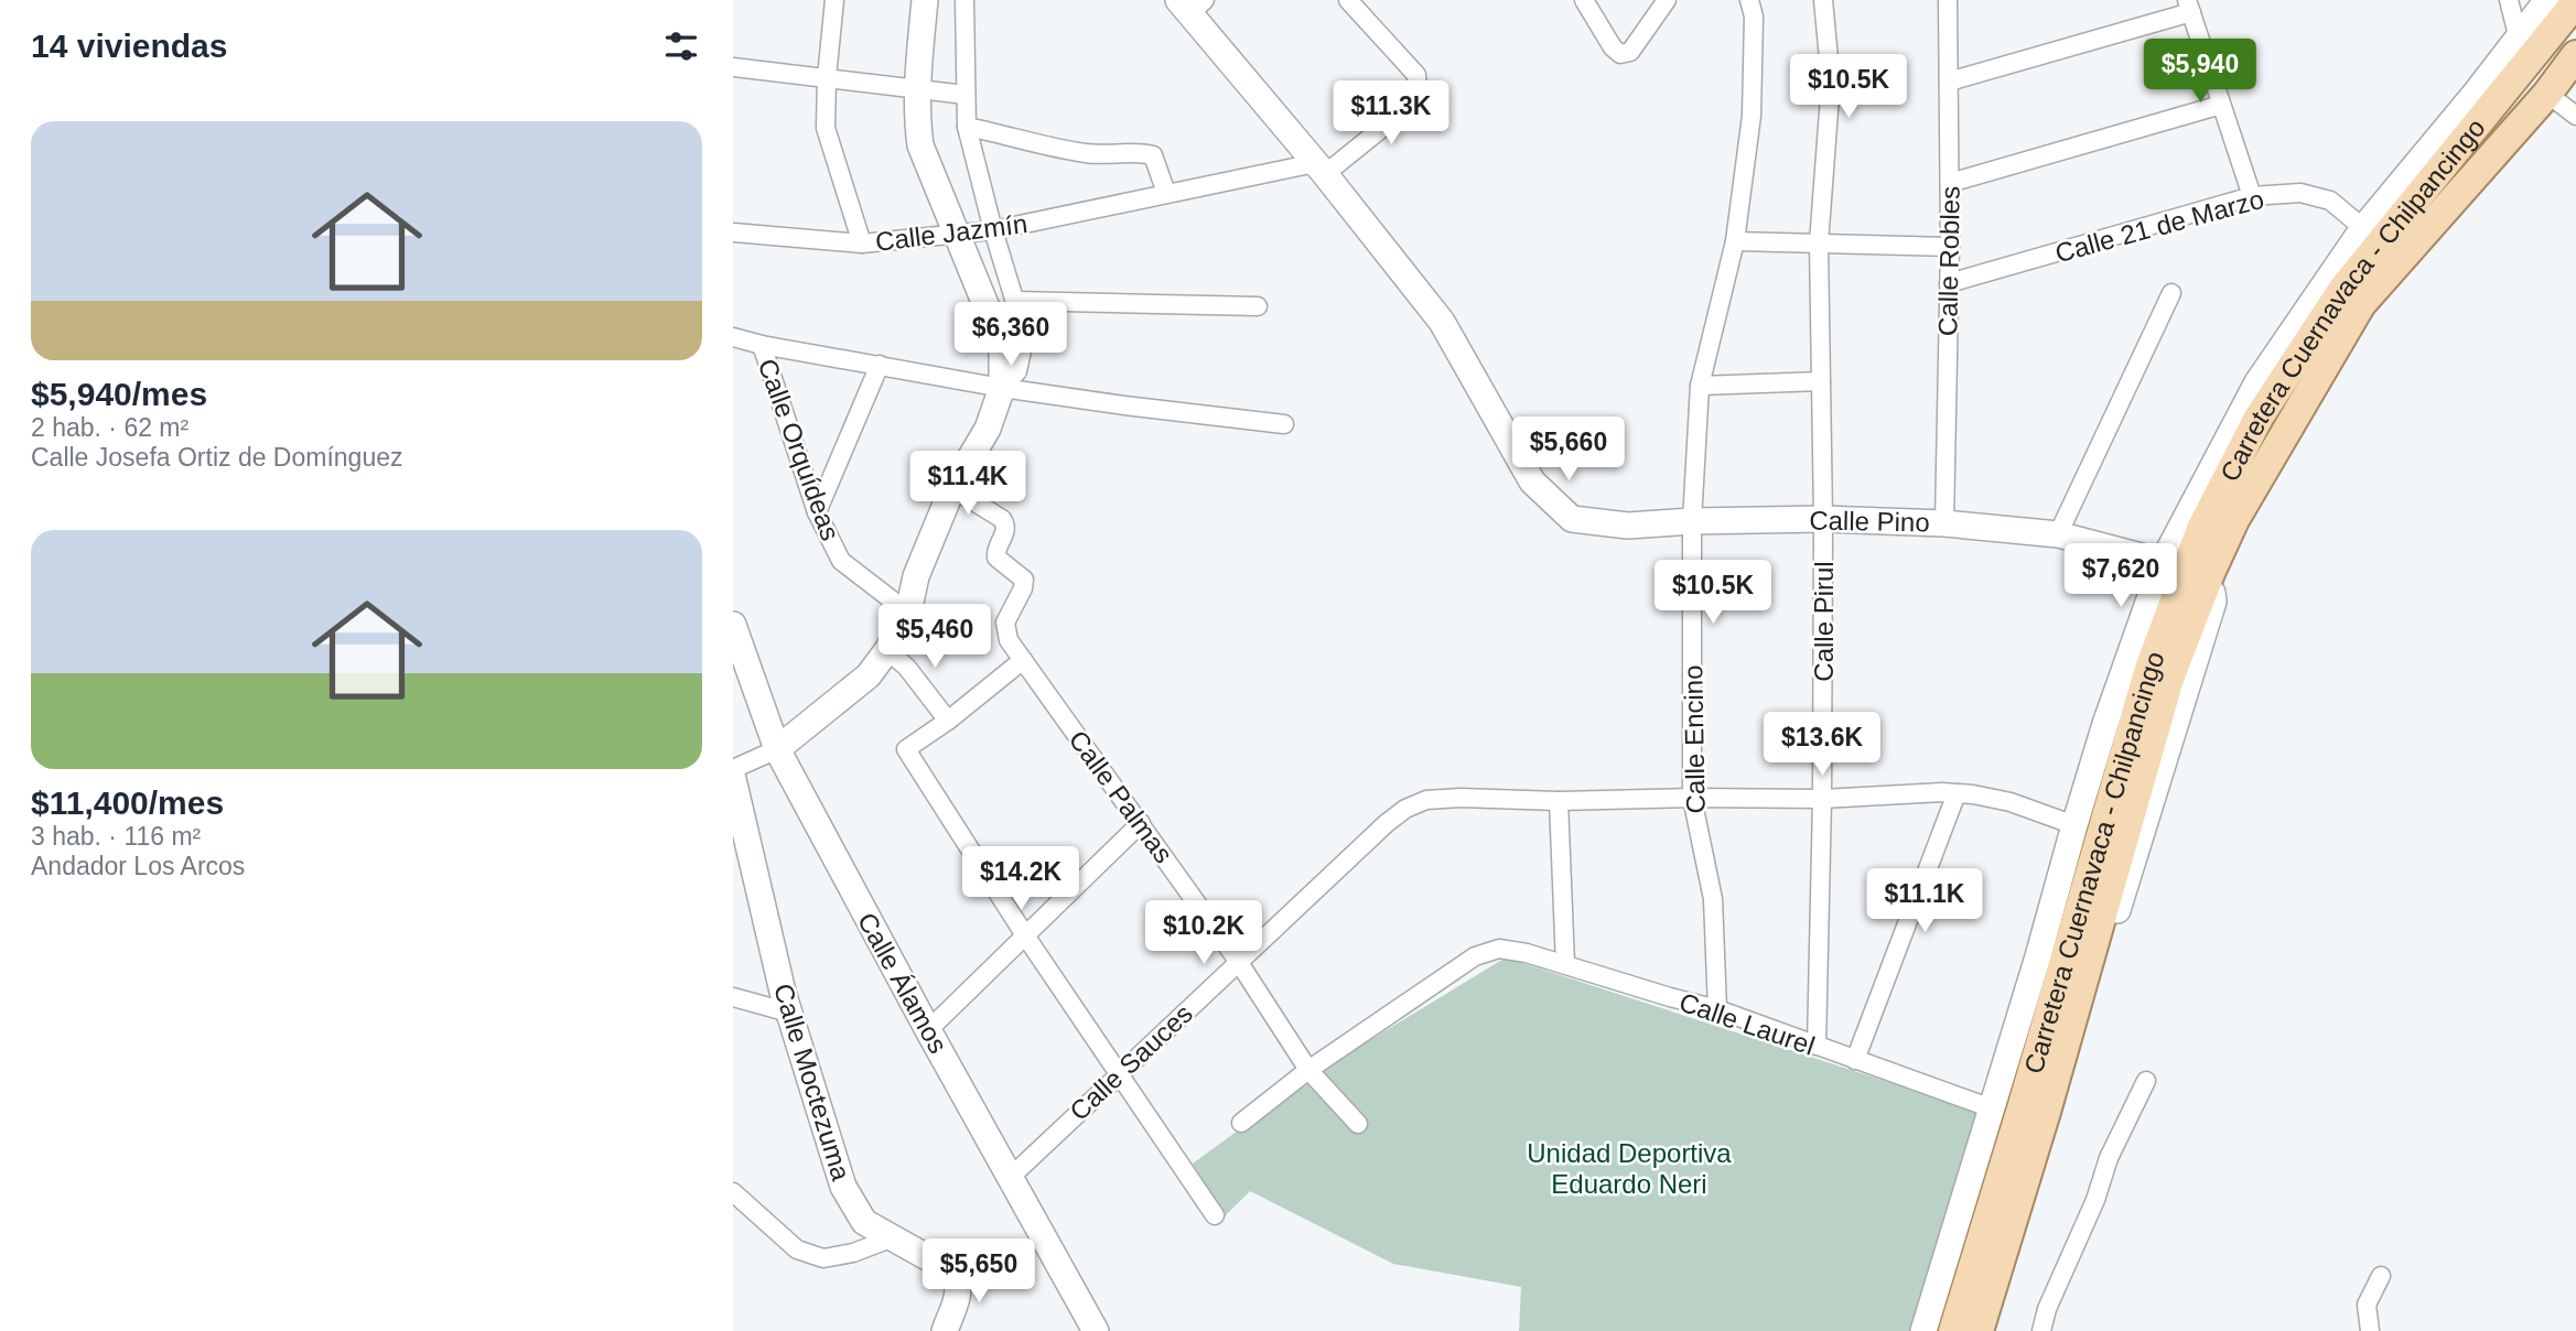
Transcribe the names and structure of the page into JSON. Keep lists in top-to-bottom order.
{
  "streets": {
    "main road": ["Carretera Cuernavaca - Chilpancingo"],
    "street": [
      "Calle 21 de Marzo",
      "Calle Jazmín",
      "Calle Robles",
      "Calle Orquídeas",
      "Calle Pino",
      "Calle Pirul",
      "Calle Encino",
      "Calle Palmas",
      "Calle Álamos",
      "Calle Laurel",
      "Calle Sauces",
      "Calle Moctezuma"
    ]
  },
  "crossings": [
    ["Calle 21 de Marzo", "Calle Robles"],
    ["Calle Jazmín", "Calle Pino"],
    ["Calle Robles", "Calle Pino"],
    ["Calle Pino", "Calle Pirul"],
    ["Calle Pino", "Calle Encino"],
    ["Calle Pirul", "Calle Laurel"],
    ["Calle Encino", "Calle Laurel"],
    ["Calle Palmas", "Calle Laurel"],
    ["Calle Palmas", "Calle Sauces"],
    ["Calle Álamos", "Calle Sauces"]
  ],
  "parks": ["Unidad Deportiva Eduardo Neri"],
  "page": {
    "heading": "14 viviendas",
    "price": [
      "$5,940",
      "$10.5K",
      "$11.3K",
      "$6,360",
      "$5,660",
      "$11.4K",
      "$7,620",
      "$10.5K",
      "$5,460",
      "$13.6K",
      "$14.2K",
      "$11.1K",
      "$10.2K",
      "$5,650"
    ],
    "list": [
      {
        "name": "$5,940/mes",
        "note": "2 hab. · 62 m² · Calle Josefa Ortiz de Domínguez"
      },
      {
        "name": "$11,400/mes",
        "note": "3 hab. · 116 m² · Andador Los Arcos"
      }
    ]
  }
}
